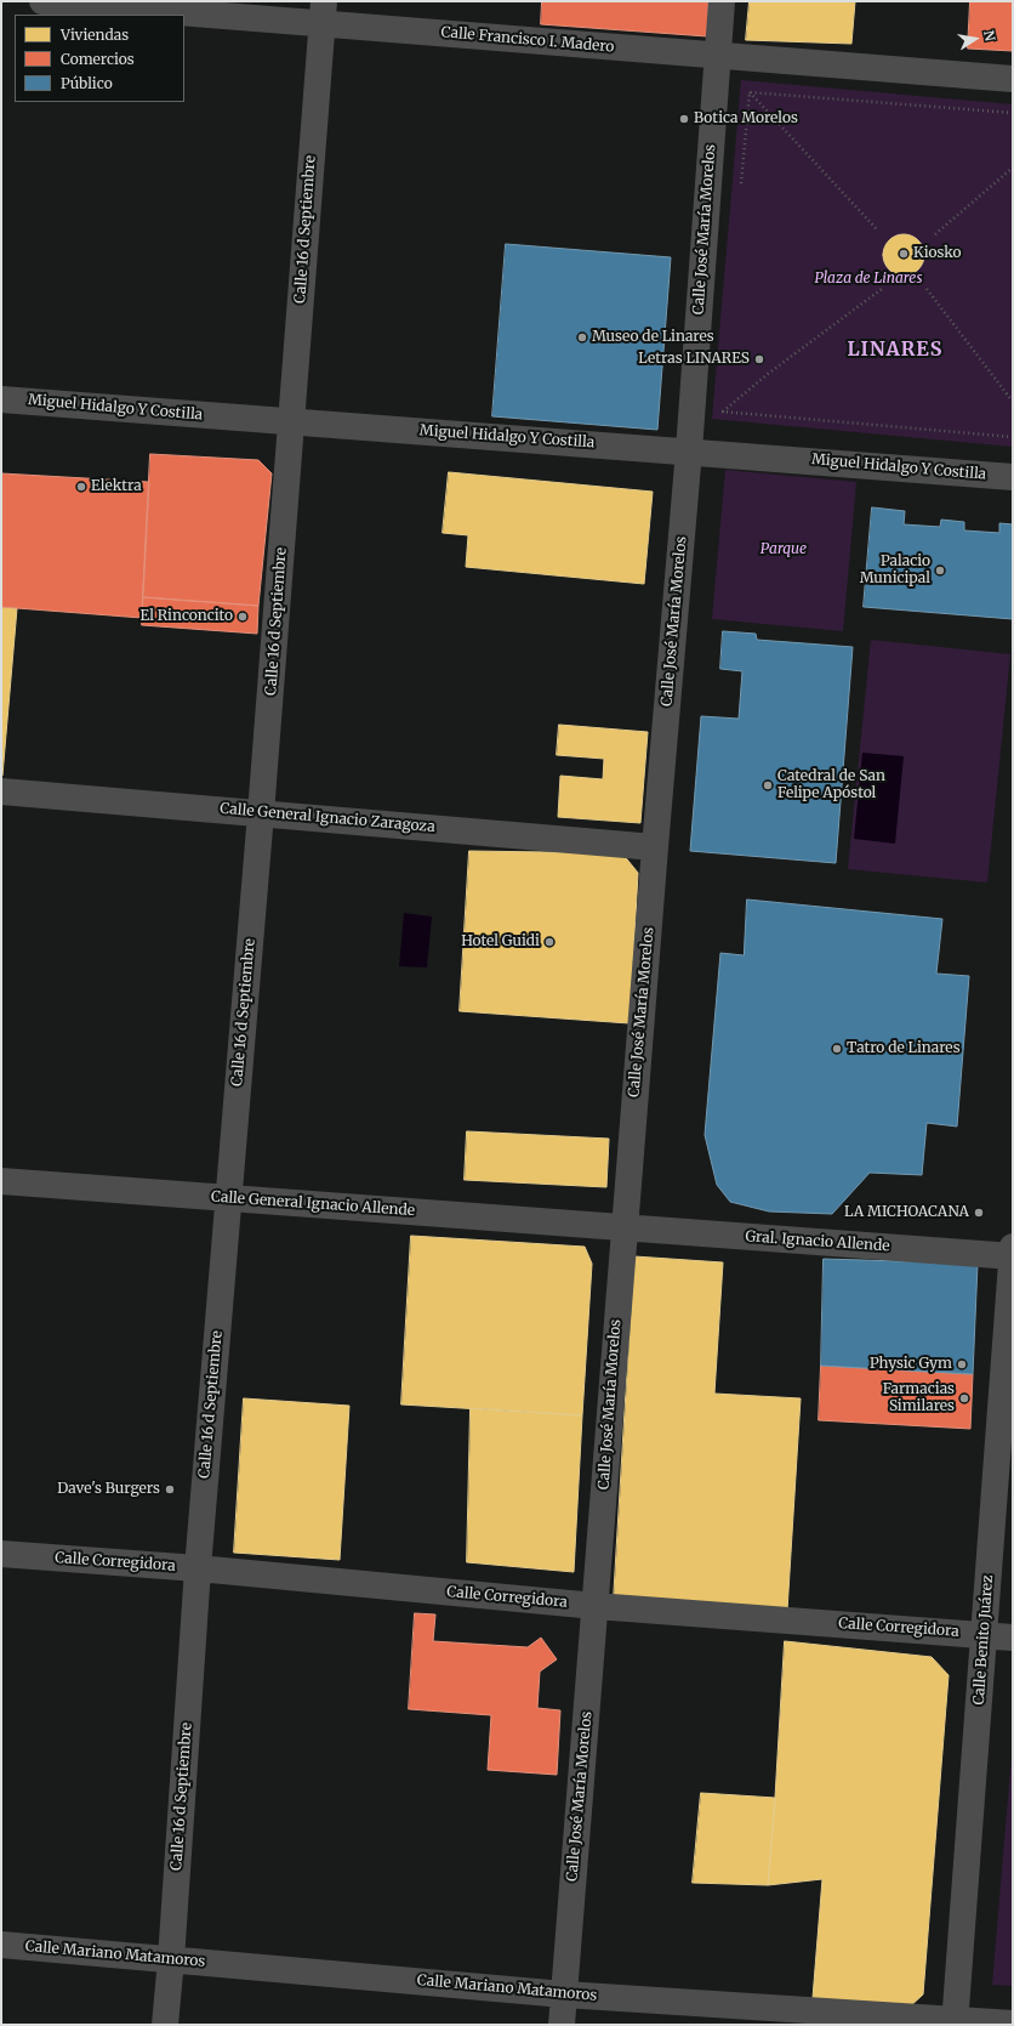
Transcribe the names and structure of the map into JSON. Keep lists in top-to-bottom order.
{
  "streets": {
    "street": [
      "Calle Francisco I. Madero",
      "Calle 16 d Septiembre",
      "Calle José María Morelos",
      "Miguel Hidalgo Y Costilla",
      "Calle General Ignacio Zaragoza",
      "Calle General Ignacio Allende",
      "Gral. Ignacio Allende",
      "Calle Corregidora",
      "Calle Benito Juárez",
      "Calle Mariano Matamoros"
    ]
  },
  "crossings": [
    ["Calle Francisco I. Madero", "Calle 16 d Septiembre"],
    ["Calle Francisco I. Madero", "Calle José María Morelos"],
    ["Calle 16 d Septiembre", "Miguel Hidalgo Y Costilla"],
    ["Calle 16 d Septiembre", "Calle General Ignacio Zaragoza"],
    ["Calle 16 d Septiembre", "Calle General Ignacio Allende"],
    ["Calle 16 d Septiembre", "Calle Corregidora"],
    ["Calle 16 d Septiembre", "Calle Mariano Matamoros"],
    ["Calle José María Morelos", "Miguel Hidalgo Y Costilla"],
    ["Calle José María Morelos", "Calle General Ignacio Zaragoza"],
    ["Calle José María Morelos", "Calle General Ignacio Allende"],
    ["Calle José María Morelos", "Gral. Ignacio Allende"],
    ["Calle José María Morelos", "Calle Corregidora"],
    ["Calle José María Morelos", "Calle Mariano Matamoros"],
    ["Calle General Ignacio Allende", "Gral. Ignacio Allende"],
    ["Gral. Ignacio Allende", "Calle Benito Juárez"],
    ["Calle Corregidora", "Calle Benito Juárez"],
    ["Calle Benito Juárez", "Calle Mariano Matamoros"]
  ],
  "districts": ["LINARES"],
  "parks": ["Plaza de Linares", "Parque"],
  "places": [
    "Botica Morelos",
    "Kiosko",
    "Museo de Linares",
    "Letras LINARES",
    "Elektra",
    "Palacio Municipal",
    "El Rinconcito",
    "Catedral de San Felipe Apóstol",
    "Hotel Guidi",
    "Tatro de Linares",
    "LA MICHOACANA",
    "Physic Gym",
    "Farmacias Similares",
    "Dave's Burgers"
  ],
  "legend": ["Viviendas", "Comercios", "Público"],
  "north": "right"
}
